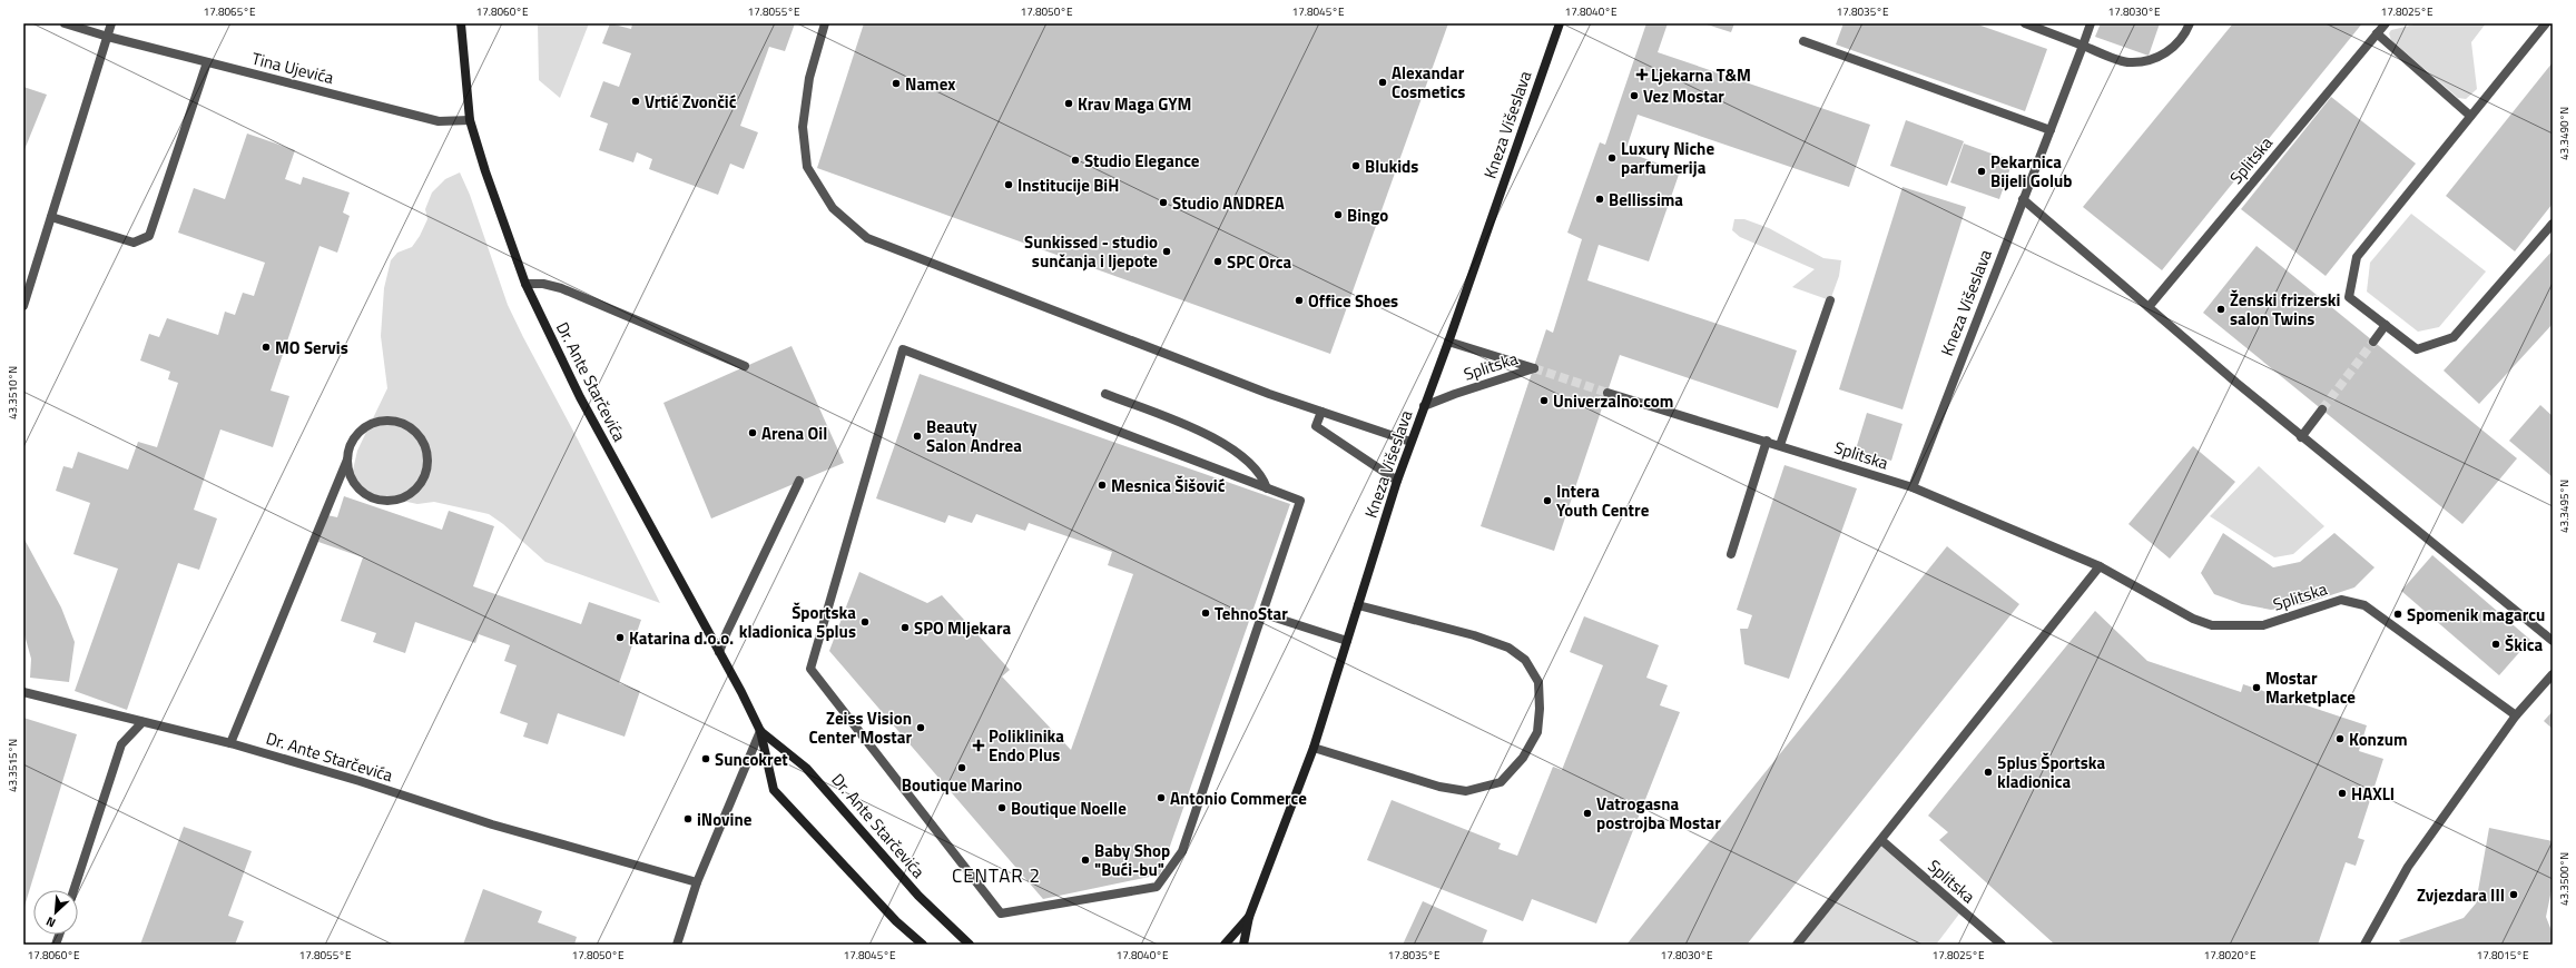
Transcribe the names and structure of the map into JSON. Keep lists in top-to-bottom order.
{
  "streets": {
    "main road": ["Kneza Višeslava", "Dr. Ante Starčevića"],
    "street": ["Tina Ujevića", "Splitska"]
  },
  "crossings": [
    ["Tina Ujevića", "Dr. Ante Starčevića"],
    ["Kneza Višeslava", "Splitska"]
  ],
  "districts": ["CENTAR 2"],
  "places": {
    "health": ["Ljekarna T&M", "Poliklinika Endo Plus"],
    "other": [
      "Alexandar Cosmetics",
      "Namex",
      "Vez Mostar",
      "Vrtić Zvončić",
      "Krav Maga GYM",
      "Luxury Niche parfumerija",
      "Studio Elegance",
      "Blukids",
      "Pekarnica Bijeli Golub",
      "Institucije BiH",
      "Bellissima",
      "Studio ANDREA",
      "Bingo",
      "Sunkissed - studio sunčanja i ljepote",
      "SPC Orca",
      "Office Shoes",
      "Ženski frizerski salon Twins",
      "MO Servis",
      "Univerzalno.com",
      "Arena Oil",
      "Beauty Salon Andrea",
      "Mesnica Šišović",
      "Intera Youth Centre",
      "TehnoStar",
      "Spomenik magarcu",
      "Športska kladionica 5plus",
      "SPO Mljekara",
      "Katarina d.o.o.",
      "Škica",
      "Mostar Marketplace",
      "Zeiss Vision Center Mostar",
      "Konzum",
      "Suncokret",
      "Boutique Marino",
      "5plus Športska kladionica",
      "HAXLI",
      "Antonio Commerce",
      "Boutique Noelle",
      "Vatrogasna postrojba Mostar",
      "iNovine",
      "Baby Shop \"Bući-bu\"",
      "Zvjezdara III"
    ]
  },
  "north": "bottom left",
  "coordinates": [
    "17.8065°E",
    "17.8060°E",
    "17.8055°E",
    "17.8050°E",
    "17.8045°E",
    "17.8040°E",
    "17.8035°E",
    "17.8030°E",
    "17.8025°E",
    "43.3490°N",
    "43.3510°N",
    "43.3495°N",
    "43.3515°N",
    "43.3500°N",
    "17.8020°E",
    "17.8015°E"
  ]
}
